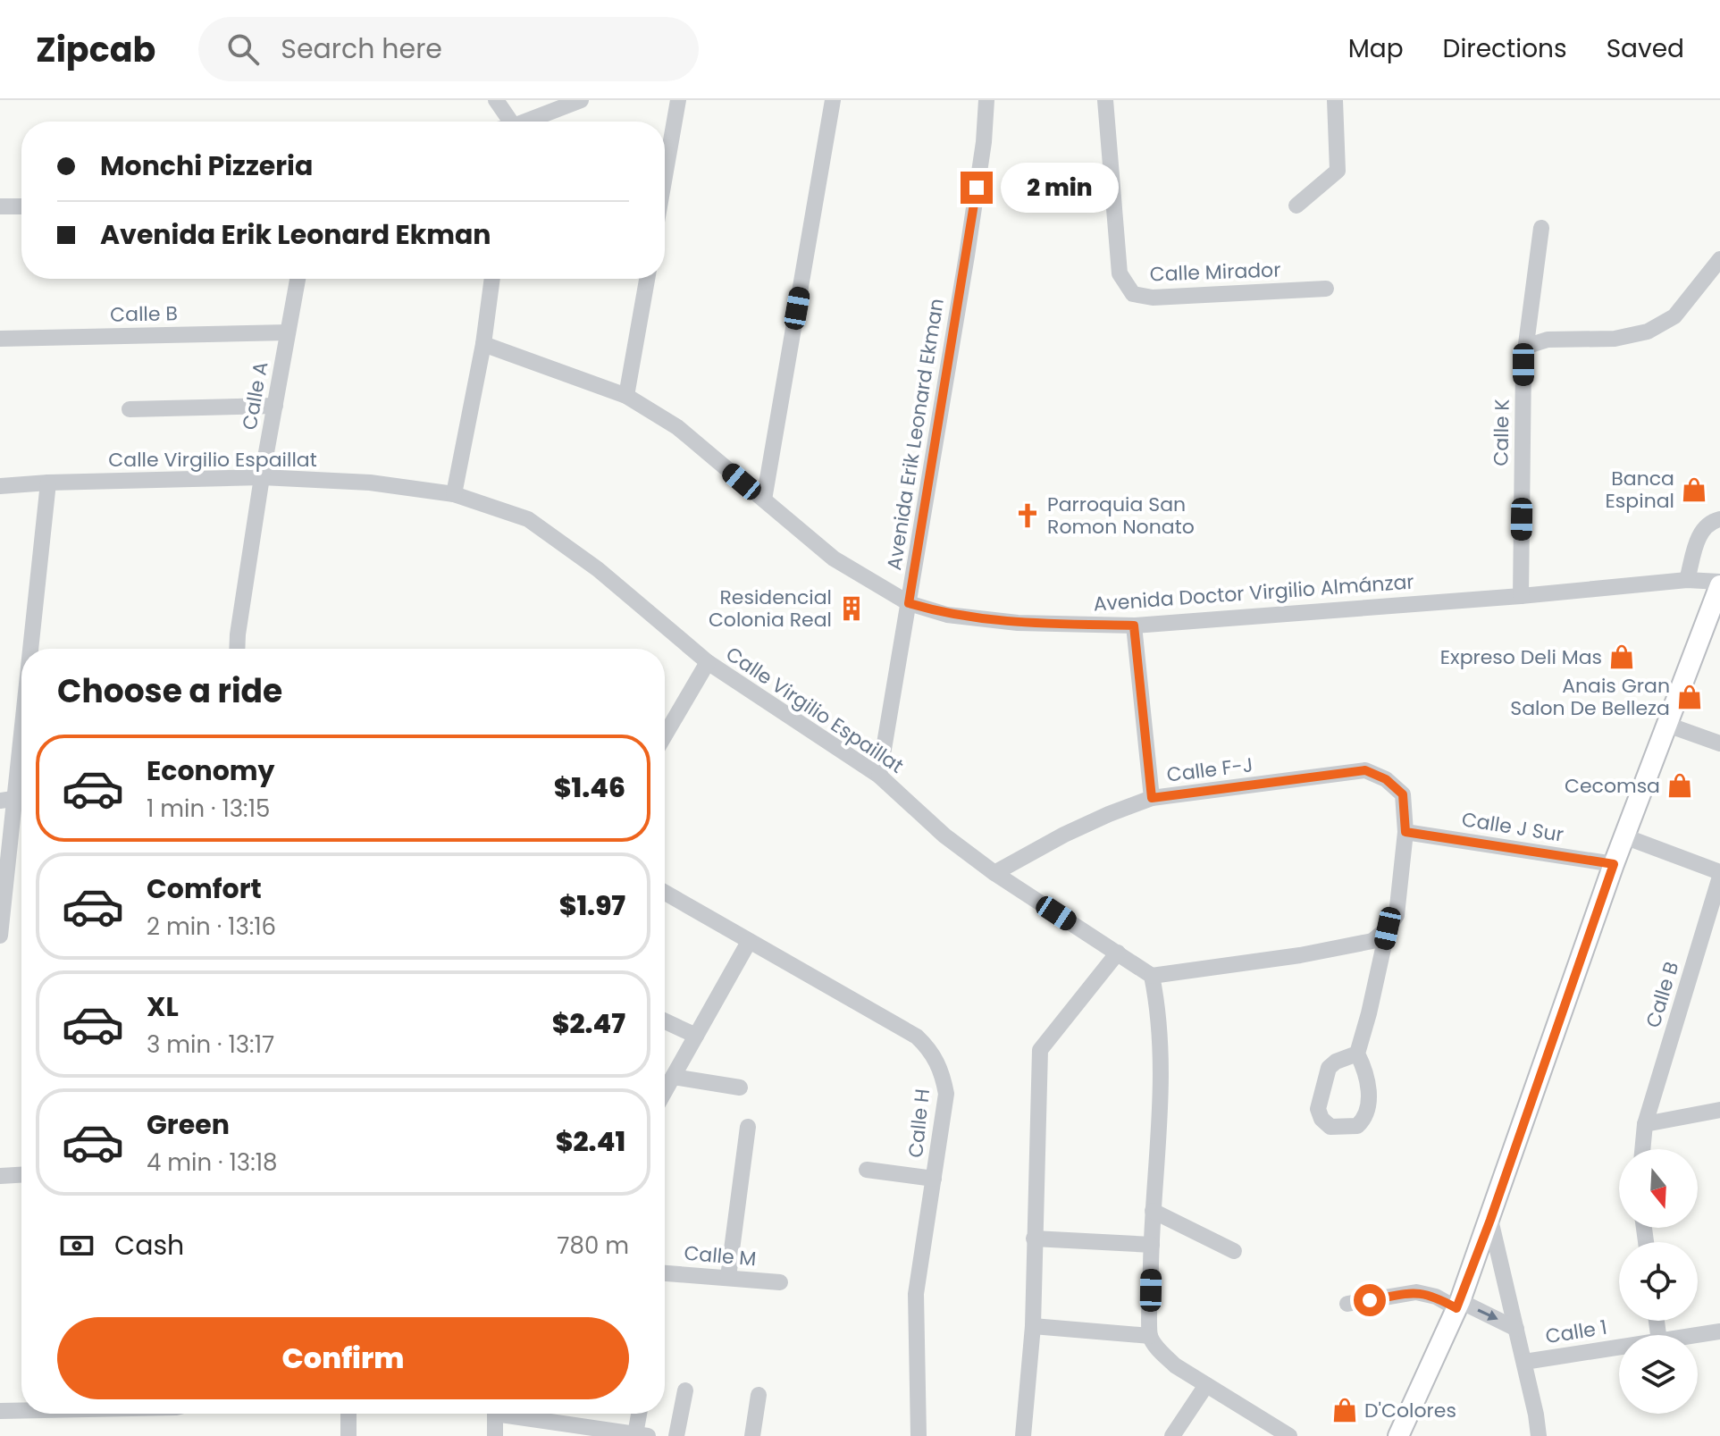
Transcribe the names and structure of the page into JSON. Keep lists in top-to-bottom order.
{
  "streets": {
    "street": [
      "Calle Mirador",
      "Calle B",
      "Calle A",
      "Calle K",
      "Avenida Erik Leonard Ekman",
      "Calle Virgilio Espaillat",
      "Avenida Doctor Virgilio Almánzar",
      "Calle F-J",
      "Calle J Sur",
      "Calle H",
      "Calle M",
      "Calle 1"
    ]
  },
  "crossings": [
    ["Calle B", "Calle A"],
    ["Calle A", "Calle Virgilio Espaillat"],
    ["Calle K", "Avenida Doctor Virgilio Almánzar"],
    ["Avenida Erik Leonard Ekman", "Calle Virgilio Espaillat"],
    ["Avenida Erik Leonard Ekman", "Avenida Doctor Virgilio Almánzar"],
    ["Calle Virgilio Espaillat", "Calle F-J"],
    ["Calle F-J", "Calle J Sur"]
  ],
  "places": {
    "shop": [
      "Banca Espinal",
      "Expreso Deli Mas",
      "Anais Gran Salon De Belleza",
      "Cecomsa",
      "D'Colores"
    ],
    "church": ["Parroquia San Romon Nonato"],
    "building": ["Residencial Colonia Real"]
  },
  "north": "bottom",
  "page": {
    "header": "Zipcab",
    "search": "Search here",
    "nav": ["Map", "Directions", "Saved"],
    "banner": ["Monchi Pizzeria", "Avenida Erik Leonard Ekman"],
    "bubble": "2 min",
    "heading": "Choose a ride",
    "list": [
      {
        "name": "Economy",
        "note": "1 min · 13:15",
        "value": "$1.46"
      },
      {
        "name": "Comfort",
        "note": "2 min · 13:16",
        "value": "$1.97"
      },
      {
        "name": "XL",
        "note": "3 min · 13:17",
        "value": "$2.47"
      },
      {
        "name": "Green",
        "note": "4 min · 13:18",
        "value": "$2.41"
      }
    ],
    "pay": ["Cash", "780 m"],
    "buttons": "Confirm"
  }
}
